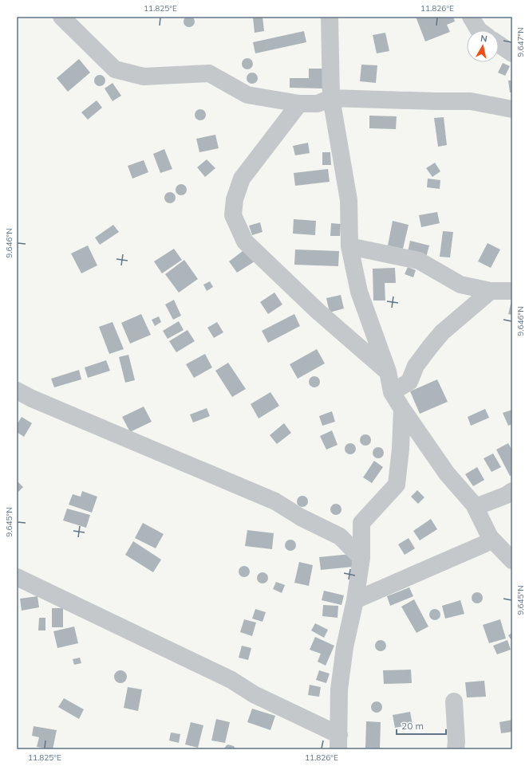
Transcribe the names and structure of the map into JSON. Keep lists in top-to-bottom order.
{
  "scale_bar": "20 m",
  "north": "top",
  "coordinates": [
    "11.825°E",
    "11.826°E",
    "9.647°N",
    "9.646°N",
    "9.645°N"
  ]
}
